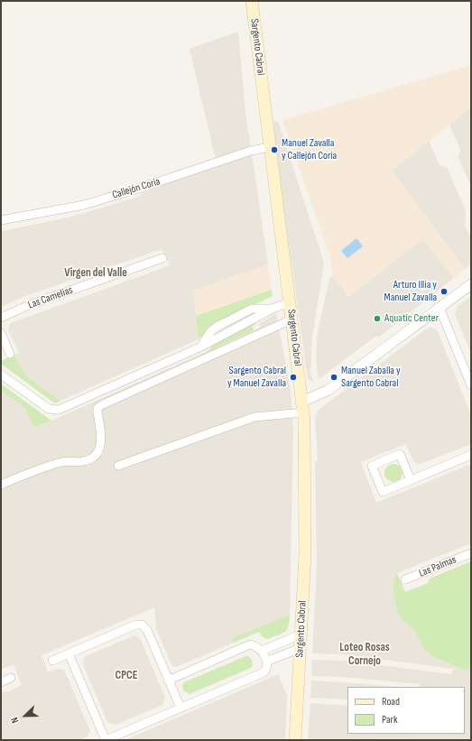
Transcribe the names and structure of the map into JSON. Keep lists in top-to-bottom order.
{
  "streets": {
    "main road": ["Sargento Cabral"],
    "street": ["Callejón Coria", "Las Camelias", "Las Palmas"]
  },
  "crossings": [
    ["Sargento Cabral", "Callejón Coria"]
  ],
  "districts": ["Virgen del Valle", "Loteo Rosas Cornejo", "CPCE"],
  "places": [
    "Manuel Zavalla y Callejón Coria",
    "Arturo Illia y Manuel Zavalla",
    "Aquatic Center",
    "Sargento Cabral y Manuel Zavalla",
    "Manuel Zaballa y Sargento Cabral"
  ],
  "legend": ["Road", "Park"],
  "north": "bottom left"
}
